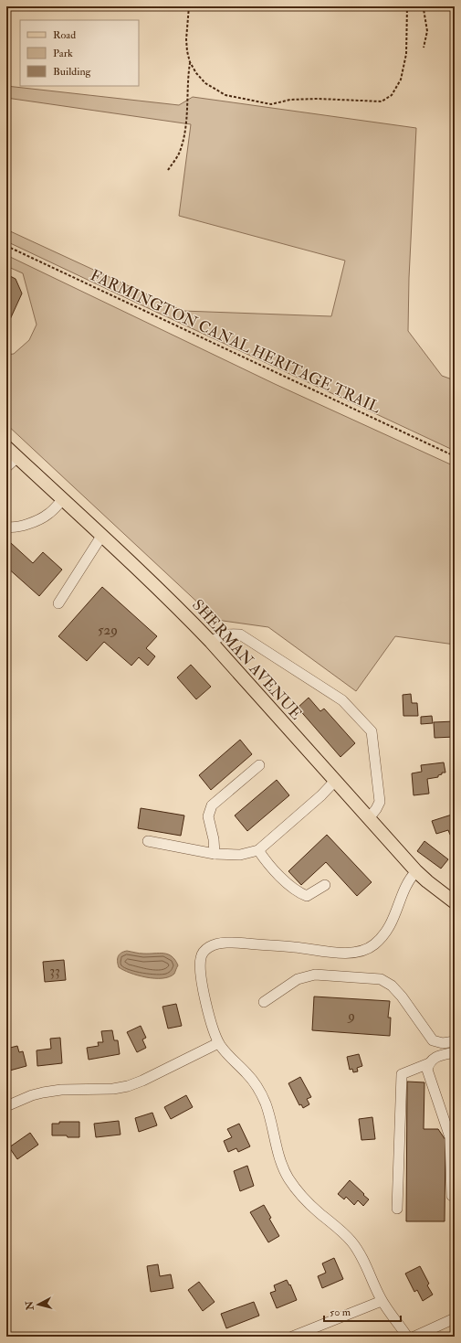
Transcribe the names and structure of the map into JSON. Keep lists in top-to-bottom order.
{
  "streets": {
    "main road": ["SHERMAN AVENUE"],
    "path": ["FARMINGTON CANAL HERITAGE TRAIL"]
  },
  "house_numbers": ["529", "33", "9"],
  "legend": ["Road", "Park", "Building"],
  "scale_bar": "50 m",
  "north": "left"
}
